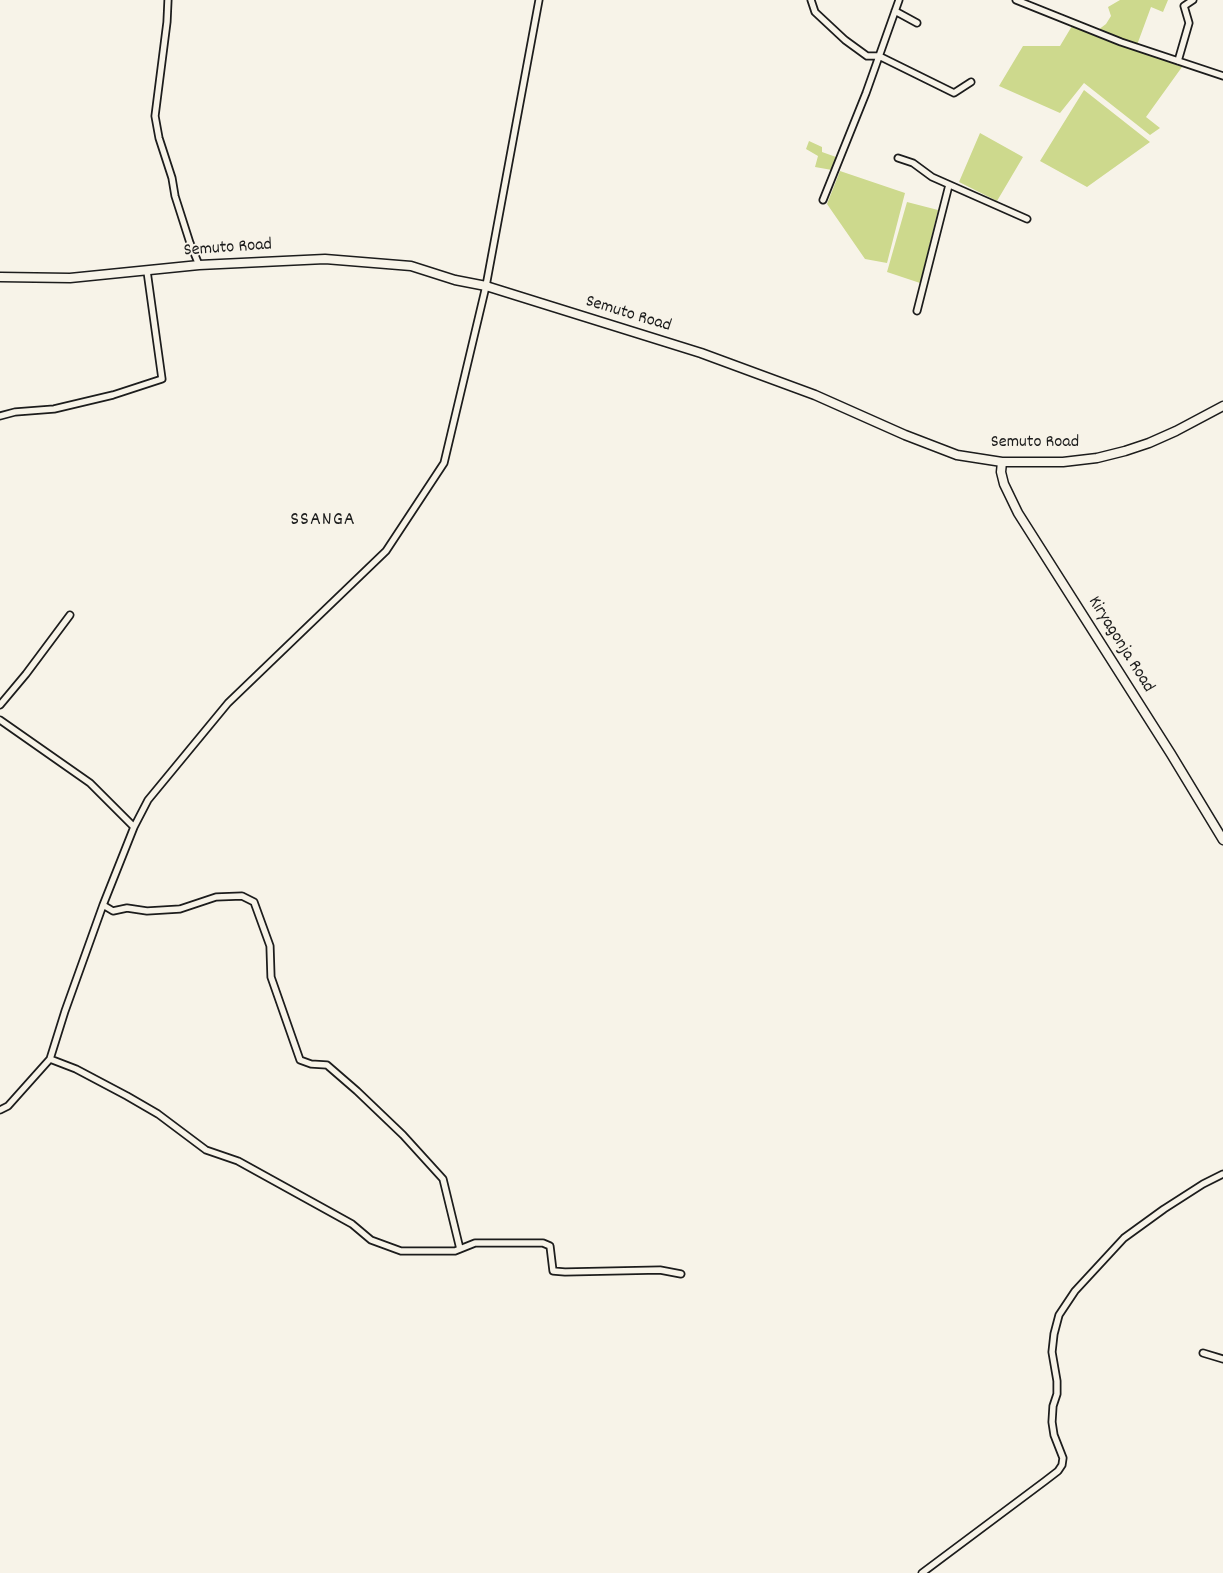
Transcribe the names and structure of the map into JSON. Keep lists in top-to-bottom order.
{
  "streets": {
    "main road": ["Semuto Road", "Kiryagonja Road"]
  },
  "crossings": [
    ["Semuto Road", "Kiryagonja Road"]
  ],
  "districts": ["SSANGA"]
}
